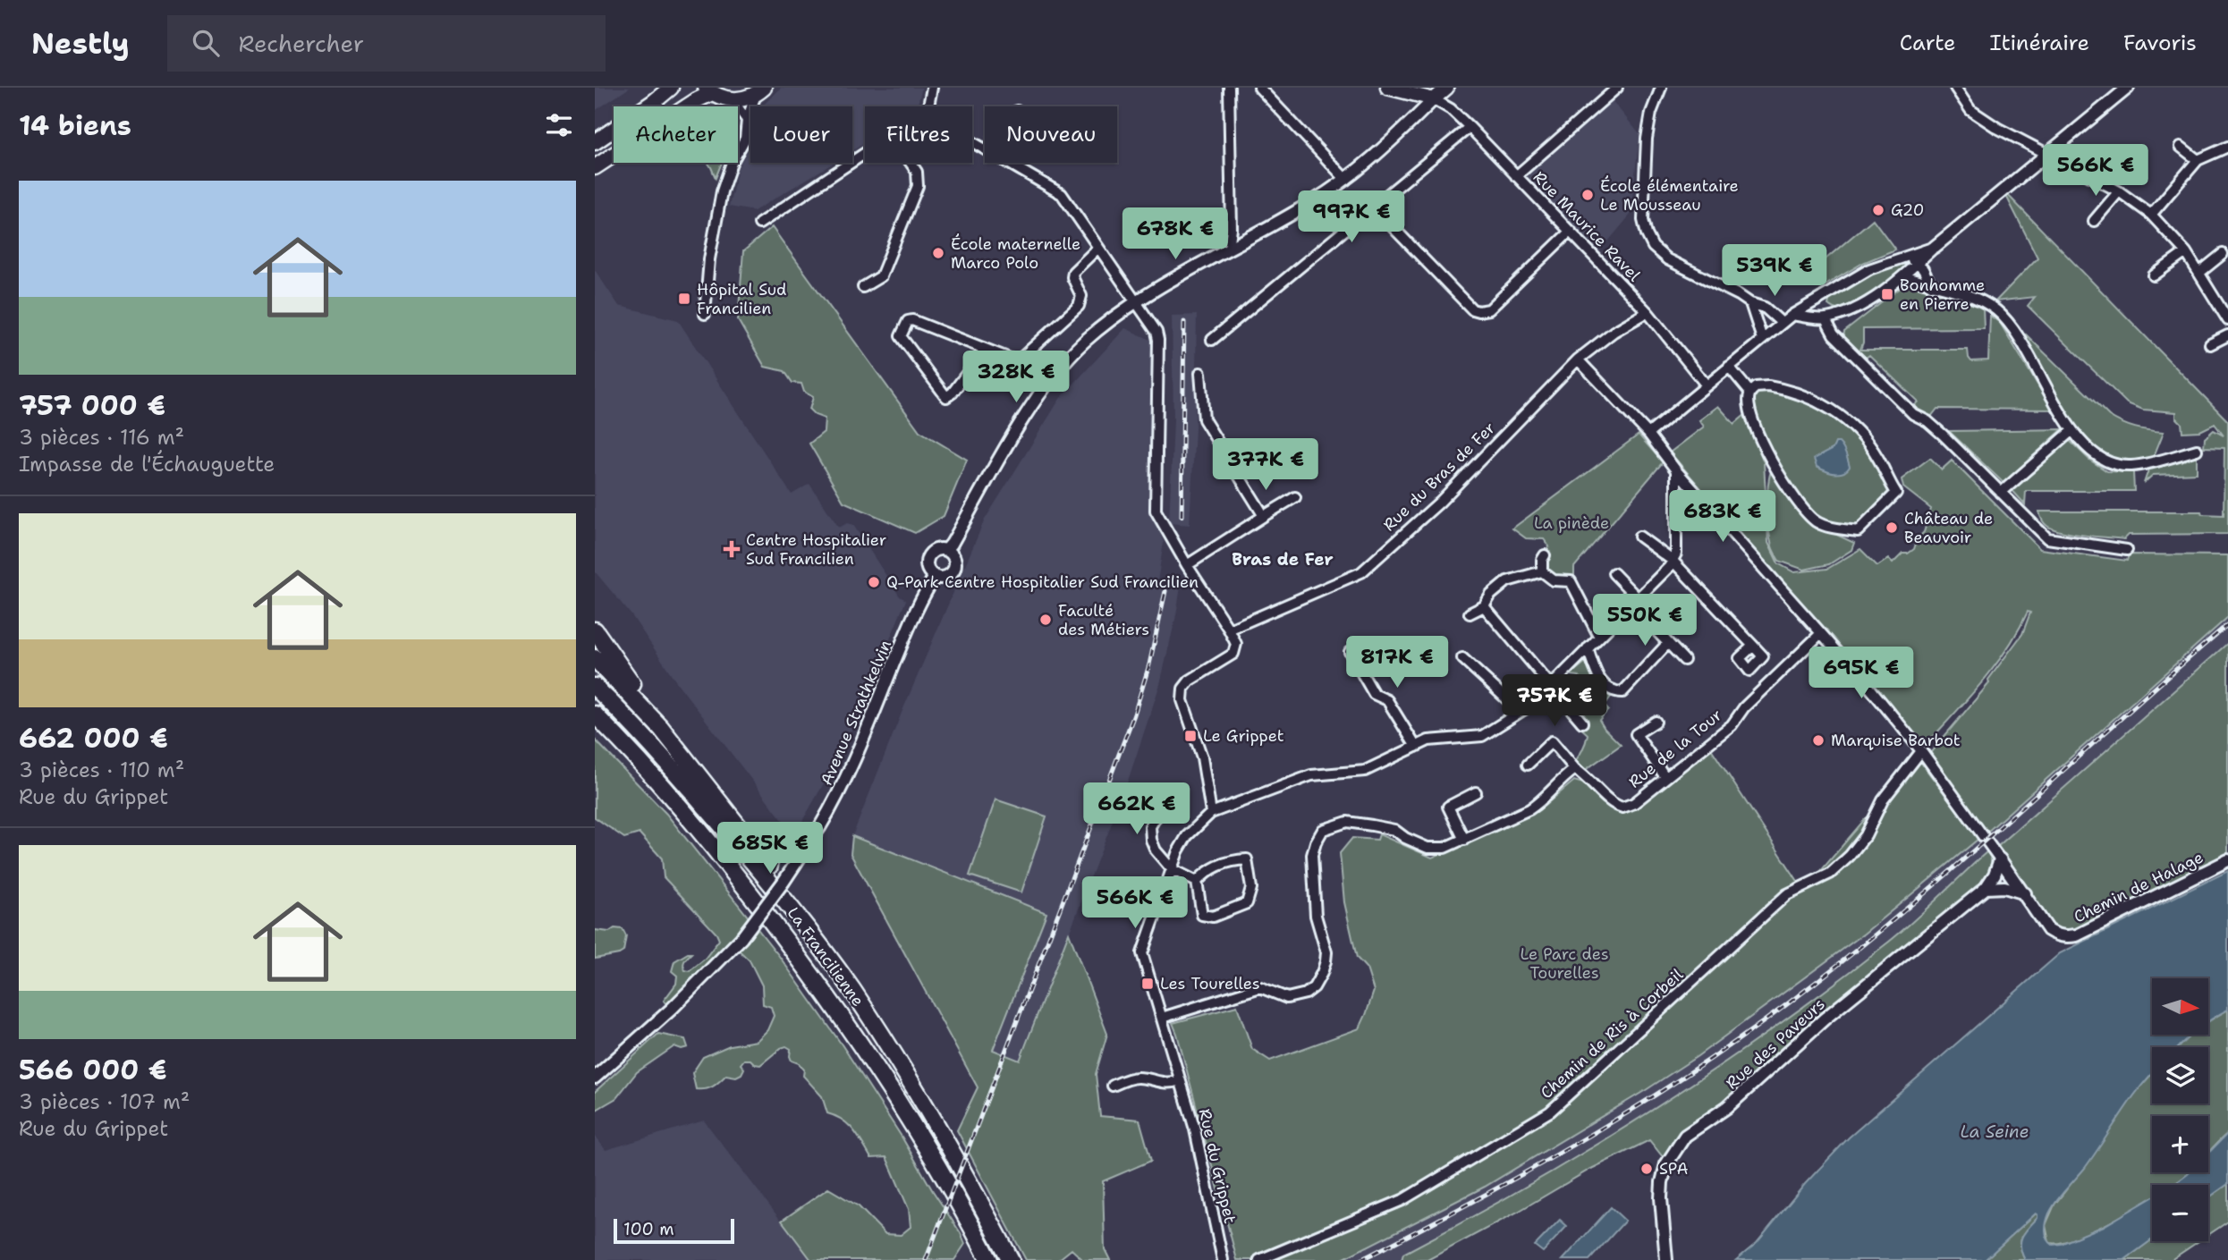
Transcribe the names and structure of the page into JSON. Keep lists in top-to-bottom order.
{
  "streets": {
    "highway": ["La Francilienne"],
    "street": [
      "Rue Maurice Ravel",
      "Rue du Bras de Fer",
      "Avenue Strathkelvin",
      "Rue de la Tour",
      "Chemin de Halage",
      "Chemin de Ris à Corbeil",
      "Rue des Paveurs",
      "Rue du Grippet"
    ]
  },
  "crossings": [
    ["Rue Maurice Ravel", "Rue du Bras de Fer"]
  ],
  "districts": ["Bras de Fer"],
  "water": ["La Seine"],
  "parks": ["La pinède", "Le Parc des Tourelles"],
  "places": {
    "other": [
      "École élémentaire Le Mousseau",
      "G20",
      "École maternelle Marco Polo",
      "Château de Beauvoir",
      "Q-Park Centre Hospitalier Sud Francilien",
      "Faculté des Métiers",
      "Marquise Barbot",
      "SPA"
    ],
    "transit": [
      "Bonhomme en Pierre",
      "Hôpital Sud Francilien",
      "Le Grippet",
      "Les Tourelles"
    ],
    "health": ["Centre Hospitalier Sud Francilien"]
  },
  "scale_bar": "100 m",
  "north": "right",
  "page": {
    "header": "Nestly",
    "search": "Rechercher",
    "nav": ["Carte", "Itinéraire", "Favoris"],
    "heading": "14 biens",
    "chip": [
      "Acheter",
      "Louer",
      "Filtres",
      "Nouveau"
    ],
    "price": [
      "566K €",
      "997K €",
      "678K €",
      "539K €",
      "328K €",
      "377K €",
      "683K €",
      "550K €",
      "817K €",
      "695K €",
      "757K €",
      "662K €",
      "685K €",
      "566K €"
    ],
    "list": [
      {
        "name": "757 000 €",
        "note": "3 pièces · 116 m² · Impasse de l'Échauguette"
      },
      {
        "name": "662 000 €",
        "note": "3 pièces · 110 m² · Rue du Grippet"
      },
      {
        "name": "566 000 €",
        "note": "3 pièces · 107 m² · Rue du Grippet"
      }
    ],
    "map_buttons": ["+", "−"],
    "scale": "100 m"
  }
}
